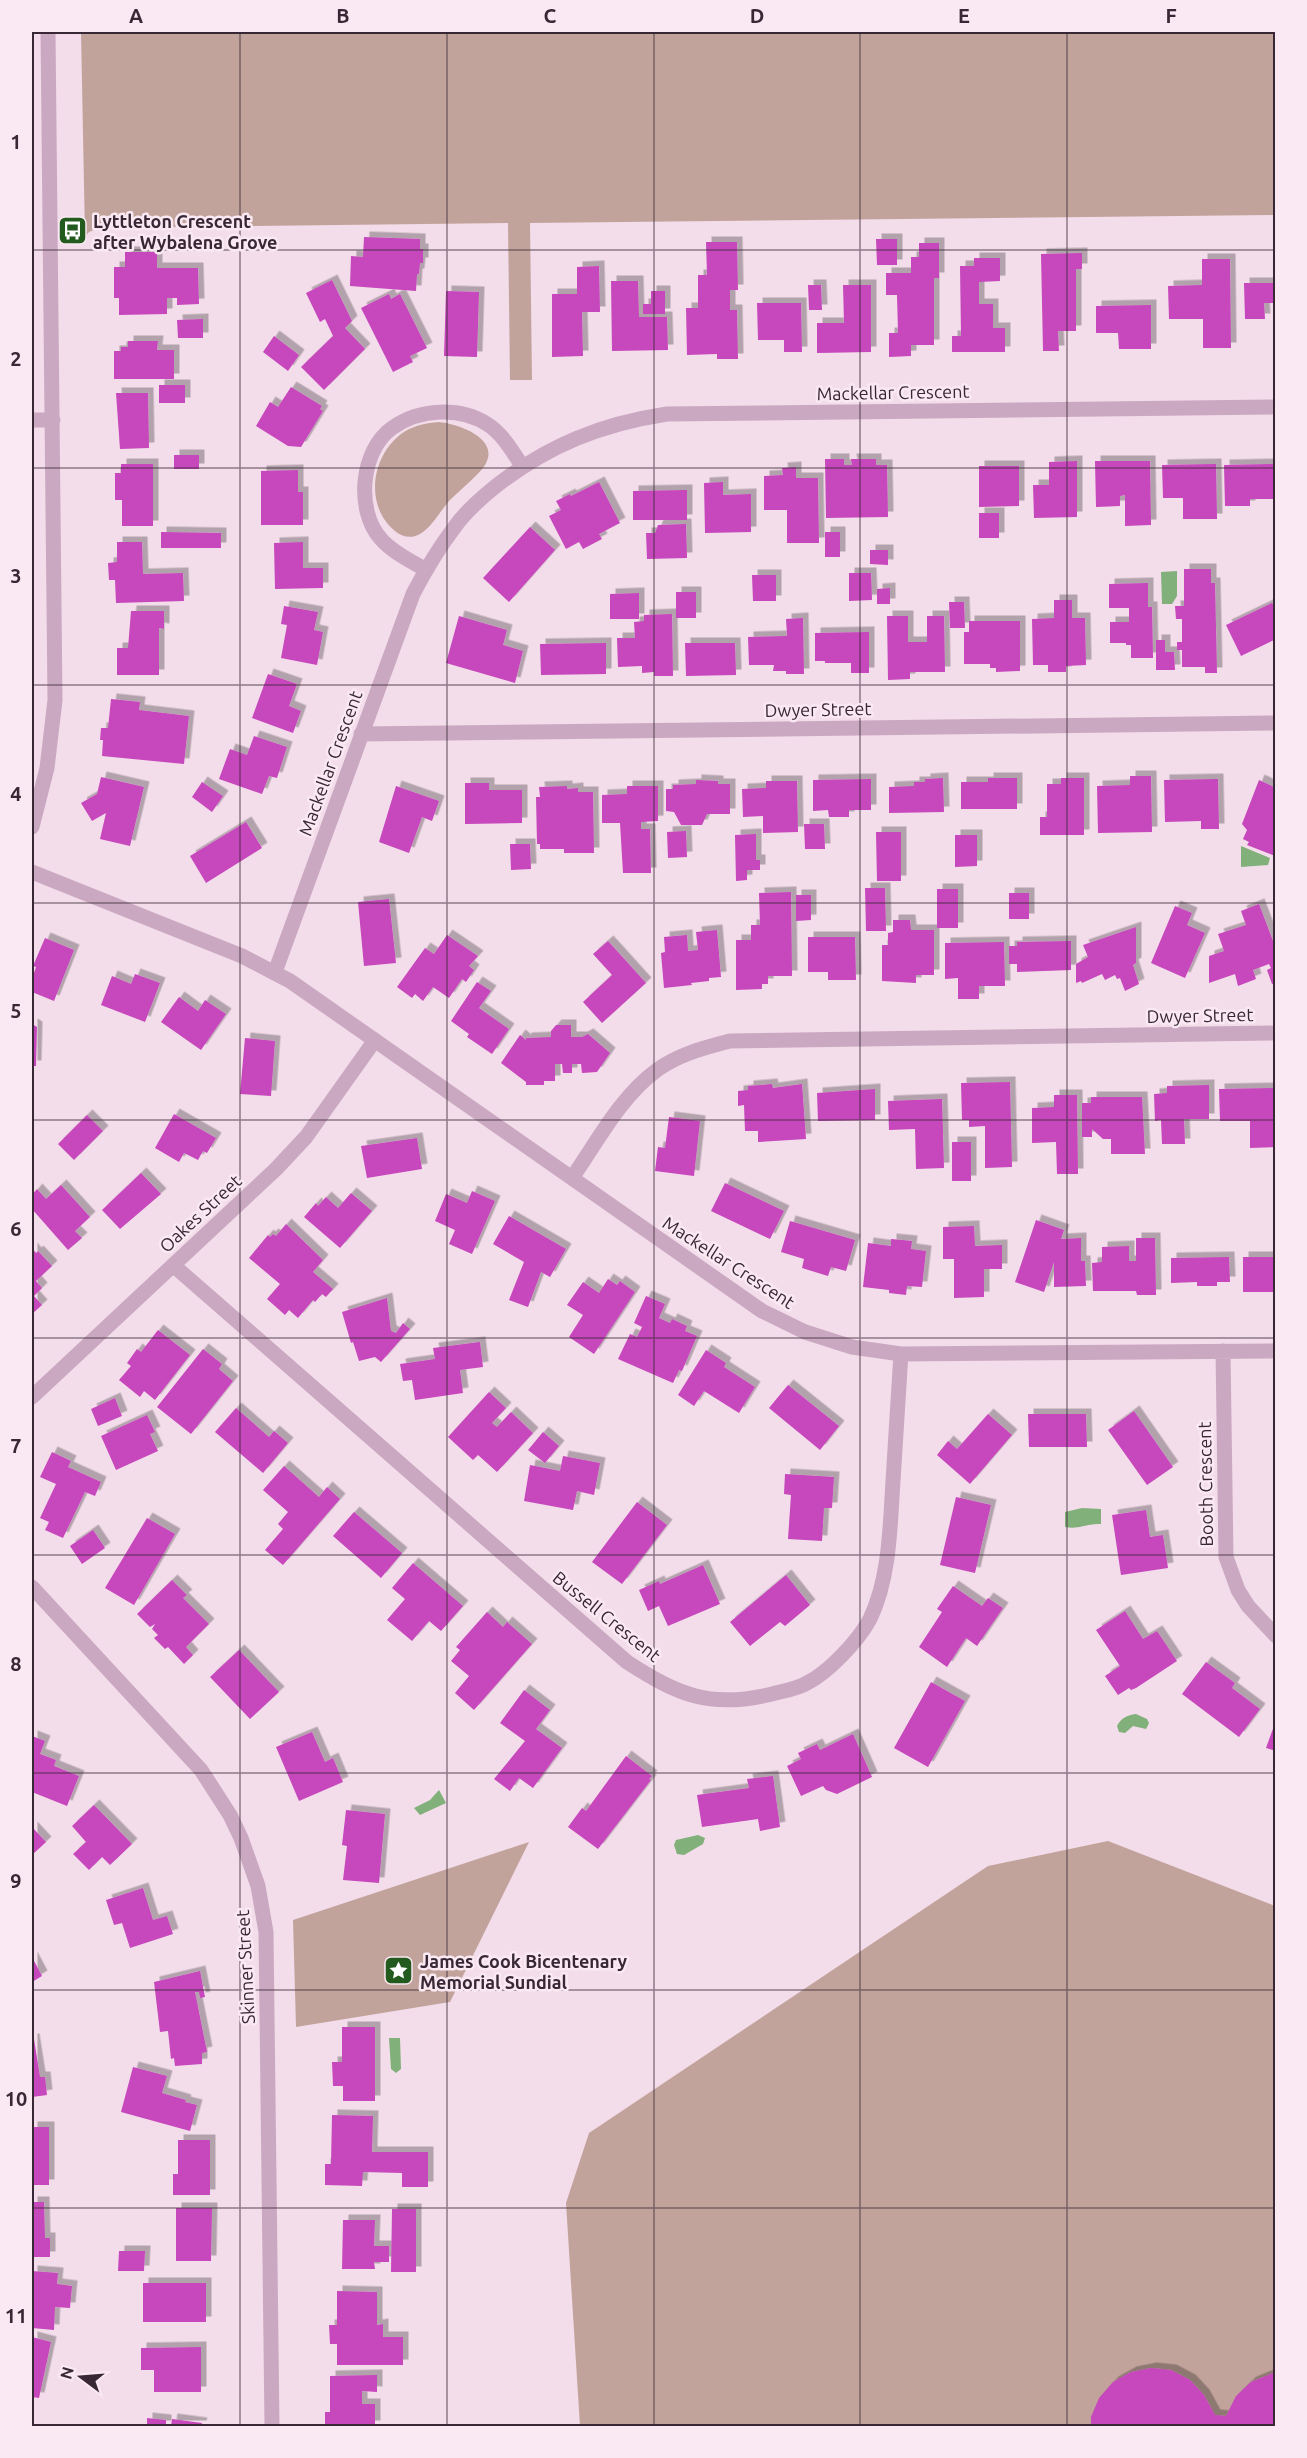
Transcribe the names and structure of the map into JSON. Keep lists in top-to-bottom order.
{
  "streets": {
    "street": [
      "Mackellar Crescent",
      "Dwyer Street",
      "Oakes Street",
      "Booth Crescent",
      "Bussell Crescent",
      "Skinner Street"
    ]
  },
  "crossings": [
    ["Mackellar Crescent", "Dwyer Street"],
    ["Mackellar Crescent", "Oakes Street"],
    ["Mackellar Crescent", "Booth Crescent"],
    ["Mackellar Crescent", "Bussell Crescent"],
    ["Oakes Street", "Bussell Crescent"]
  ],
  "places": {
    "bus stop": ["Lyttleton Crescent after Wybalena Grove"],
    "place": ["James Cook Bicentenary Memorial Sundial"]
  },
  "north": "left",
  "grid": {
    "columns": [
      "A",
      "B",
      "C",
      "D",
      "E",
      "F"
    ],
    "rows": [
      "1",
      "2",
      "3",
      "4",
      "5",
      "6",
      "7",
      "8",
      "9",
      "10",
      "11"
    ]
  }
}
